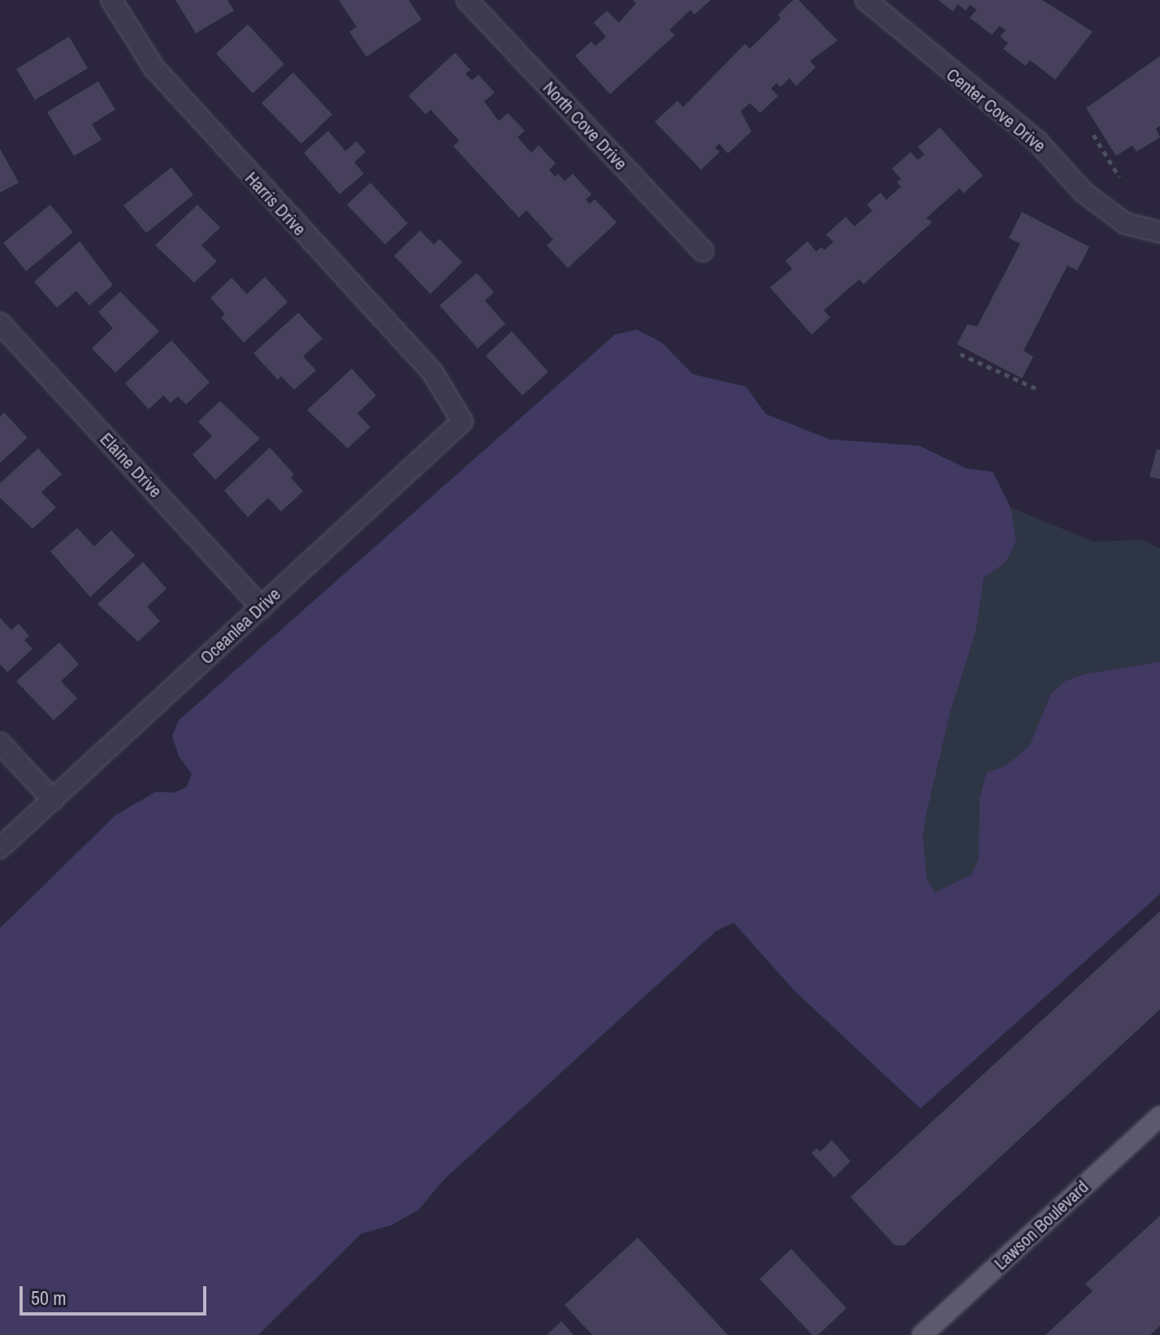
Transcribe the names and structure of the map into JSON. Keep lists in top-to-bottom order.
{
  "streets": {
    "main road": ["Lawson Boulevard"],
    "street": [
      "Center Cove Drive",
      "North Cove Drive",
      "Harris Drive",
      "Elaine Drive",
      "Oceanlea Drive"
    ]
  },
  "crossings": [
    ["Harris Drive", "Oceanlea Drive"],
    ["Elaine Drive", "Oceanlea Drive"]
  ],
  "scale_bar": "50 m"
}
